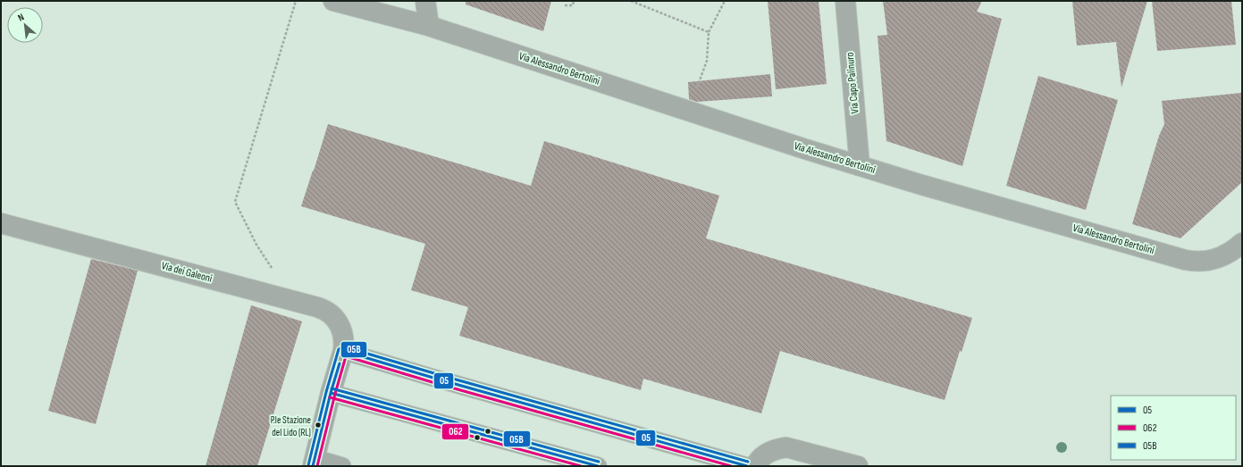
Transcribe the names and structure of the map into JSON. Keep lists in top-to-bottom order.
{
  "streets": {
    "street": ["Via Alessandro Bertolini", "Via Capo Palinuro", "Via dei Galeoni"]
  },
  "crossings": [
    ["Via Alessandro Bertolini", "Via Capo Palinuro"]
  ],
  "places": ["P.le Stazione del Lido (RL)"],
  "lines": ["transit line 05B", "transit line 05", "transit line 062"],
  "legend": ["05", "062", "05B"],
  "north": "top left"
}
